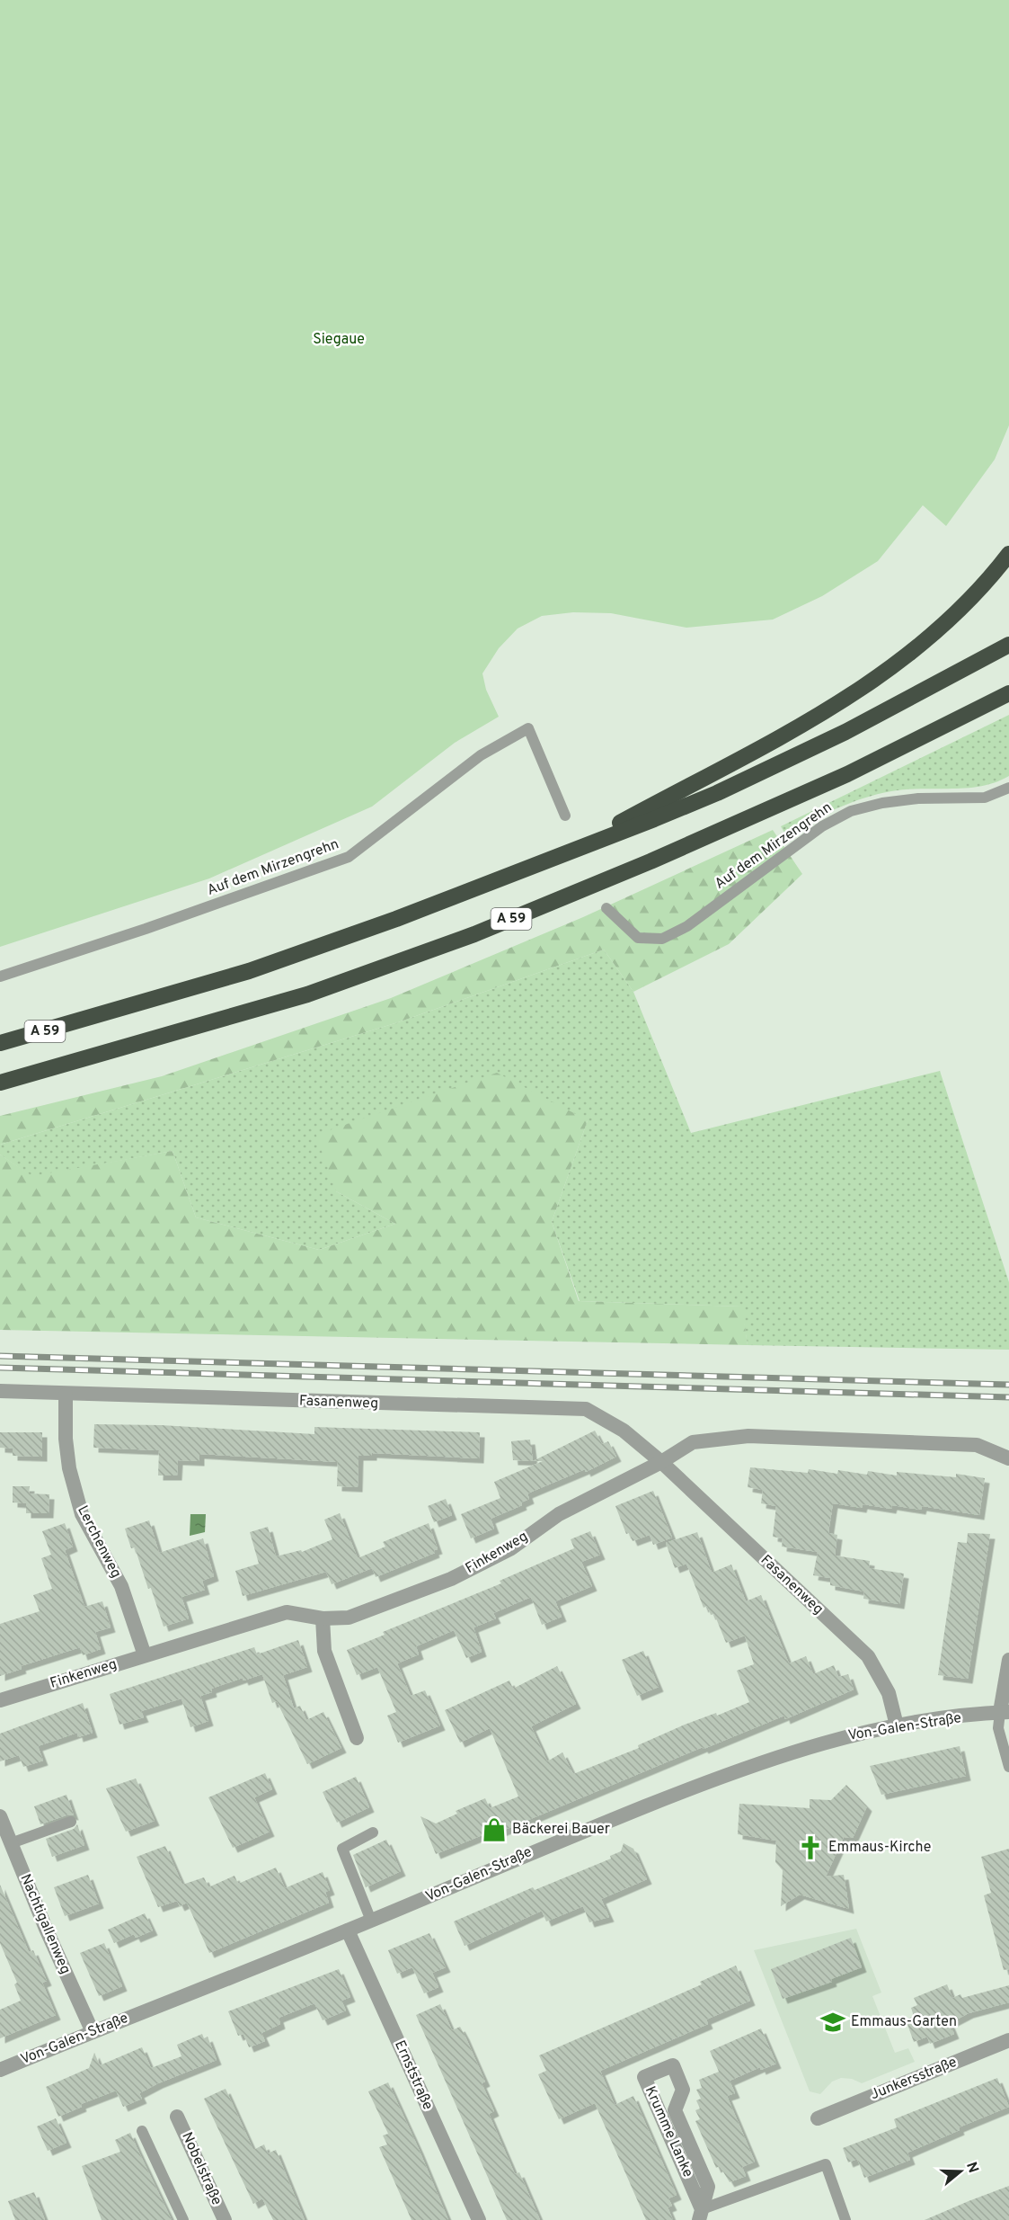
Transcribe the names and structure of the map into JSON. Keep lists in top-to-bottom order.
{
  "streets": {
    "highway": ["A 59"],
    "street": [
      "Fasanenweg",
      "Lerchenweg",
      "Finkenweg",
      "Von-Galen-Straße",
      "Nachtigallenweg",
      "Ernststraße",
      "Junkersstraße",
      "Krumme Lanke",
      "Nobelstraße"
    ],
    "lane": ["Auf dem Mirzengrehn"]
  },
  "crossings": [
    ["Fasanenweg", "Lerchenweg"],
    ["Fasanenweg", "Finkenweg"],
    ["Fasanenweg", "Von-Galen-Straße"],
    ["Lerchenweg", "Finkenweg"],
    ["Von-Galen-Straße", "Nachtigallenweg"],
    ["Von-Galen-Straße", "Ernststraße"]
  ],
  "parks": ["Siegaue"],
  "places": {
    "shop": ["Bäckerei Bauer"],
    "church": ["Emmaus-Kirche"],
    "school or university": ["Emmaus-Garten"]
  },
  "north": "right"
}
